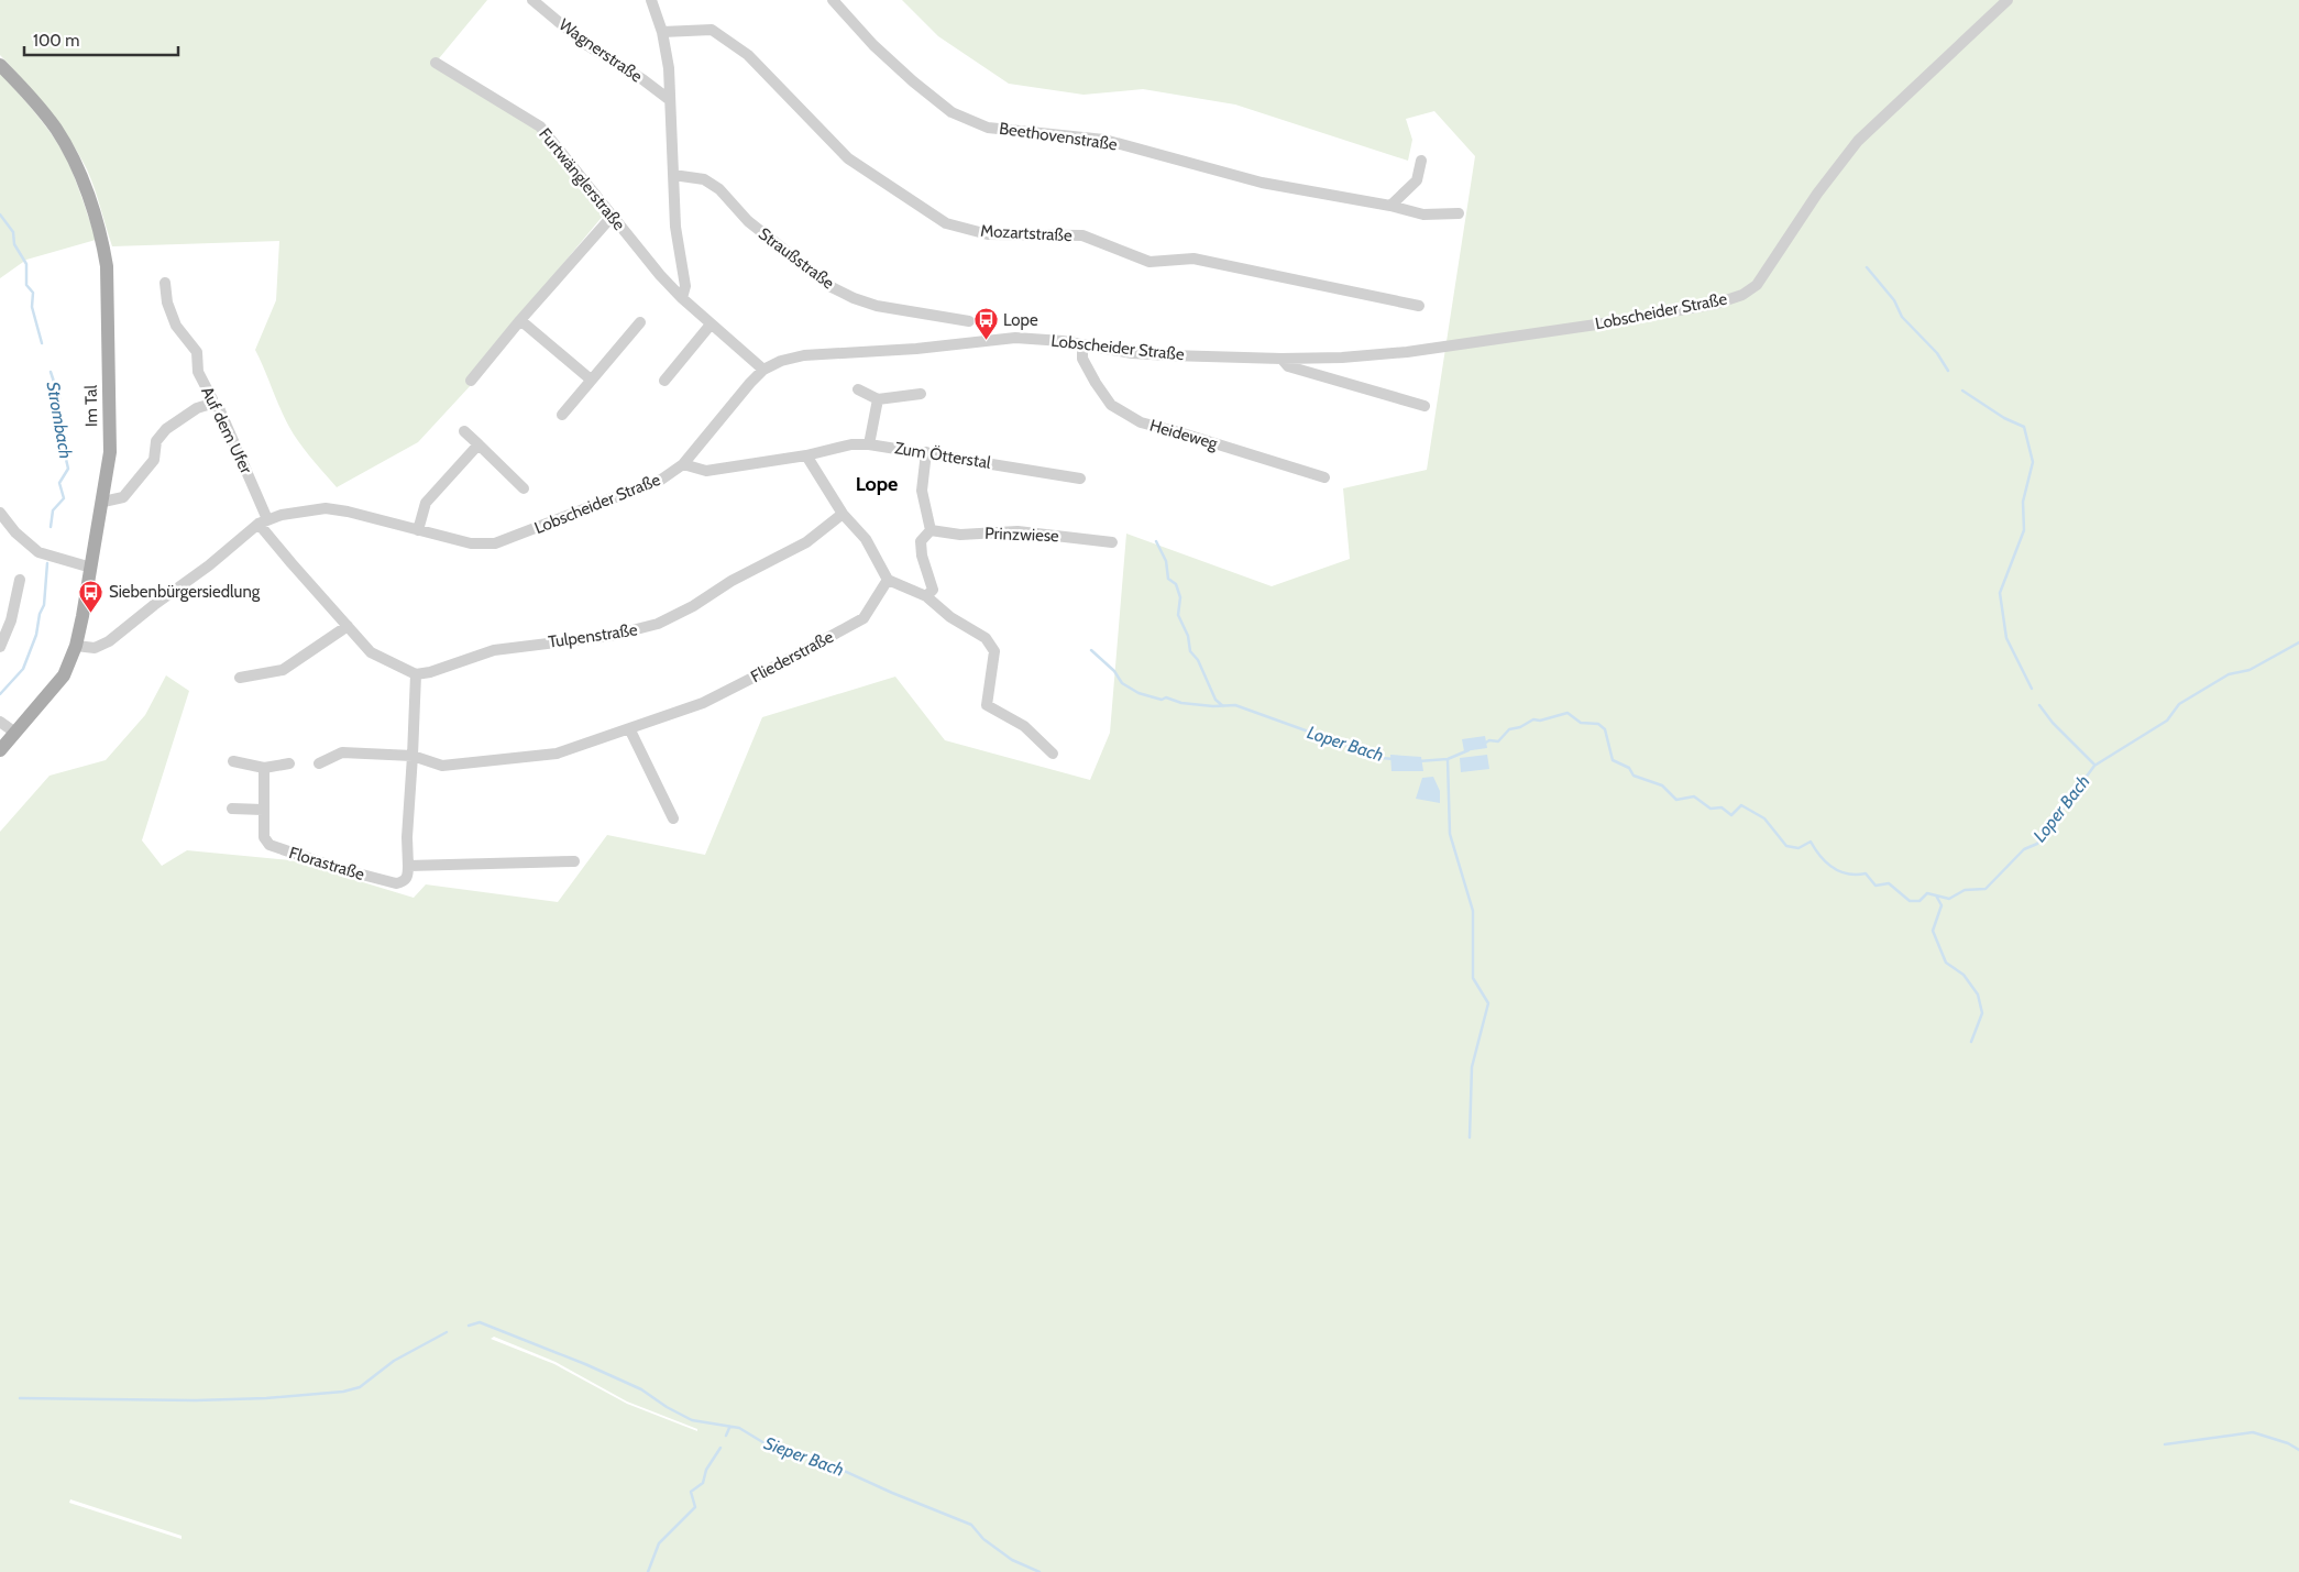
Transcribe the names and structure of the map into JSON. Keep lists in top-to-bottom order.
{
  "streets": {
    "main road": ["Im Tal"],
    "street": [
      "Wagnerstraße",
      "Beethovenstraße",
      "Furtwänglerstraße",
      "Mozartstraße",
      "Straußstraße",
      "Lobscheider Straße",
      "Auf dem Ufer",
      "Heideweg",
      "Zum Ötterstal",
      "Prinzwiese",
      "Tulpenstraße",
      "Fliederstraße",
      "Florastraße"
    ]
  },
  "crossings": [
    ["Lobscheider Straße", "Im Tal"],
    ["Lobscheider Straße", "Auf dem Ufer"],
    ["Lobscheider Straße", "Heideweg"]
  ],
  "districts": ["Lope"],
  "water": ["Strombach", "Loper Bach", "Sieper Bach"],
  "places": {
    "bus stop": ["Lope", "Siebenbürgersiedlung"]
  },
  "scale_bar": "100 m"
}
